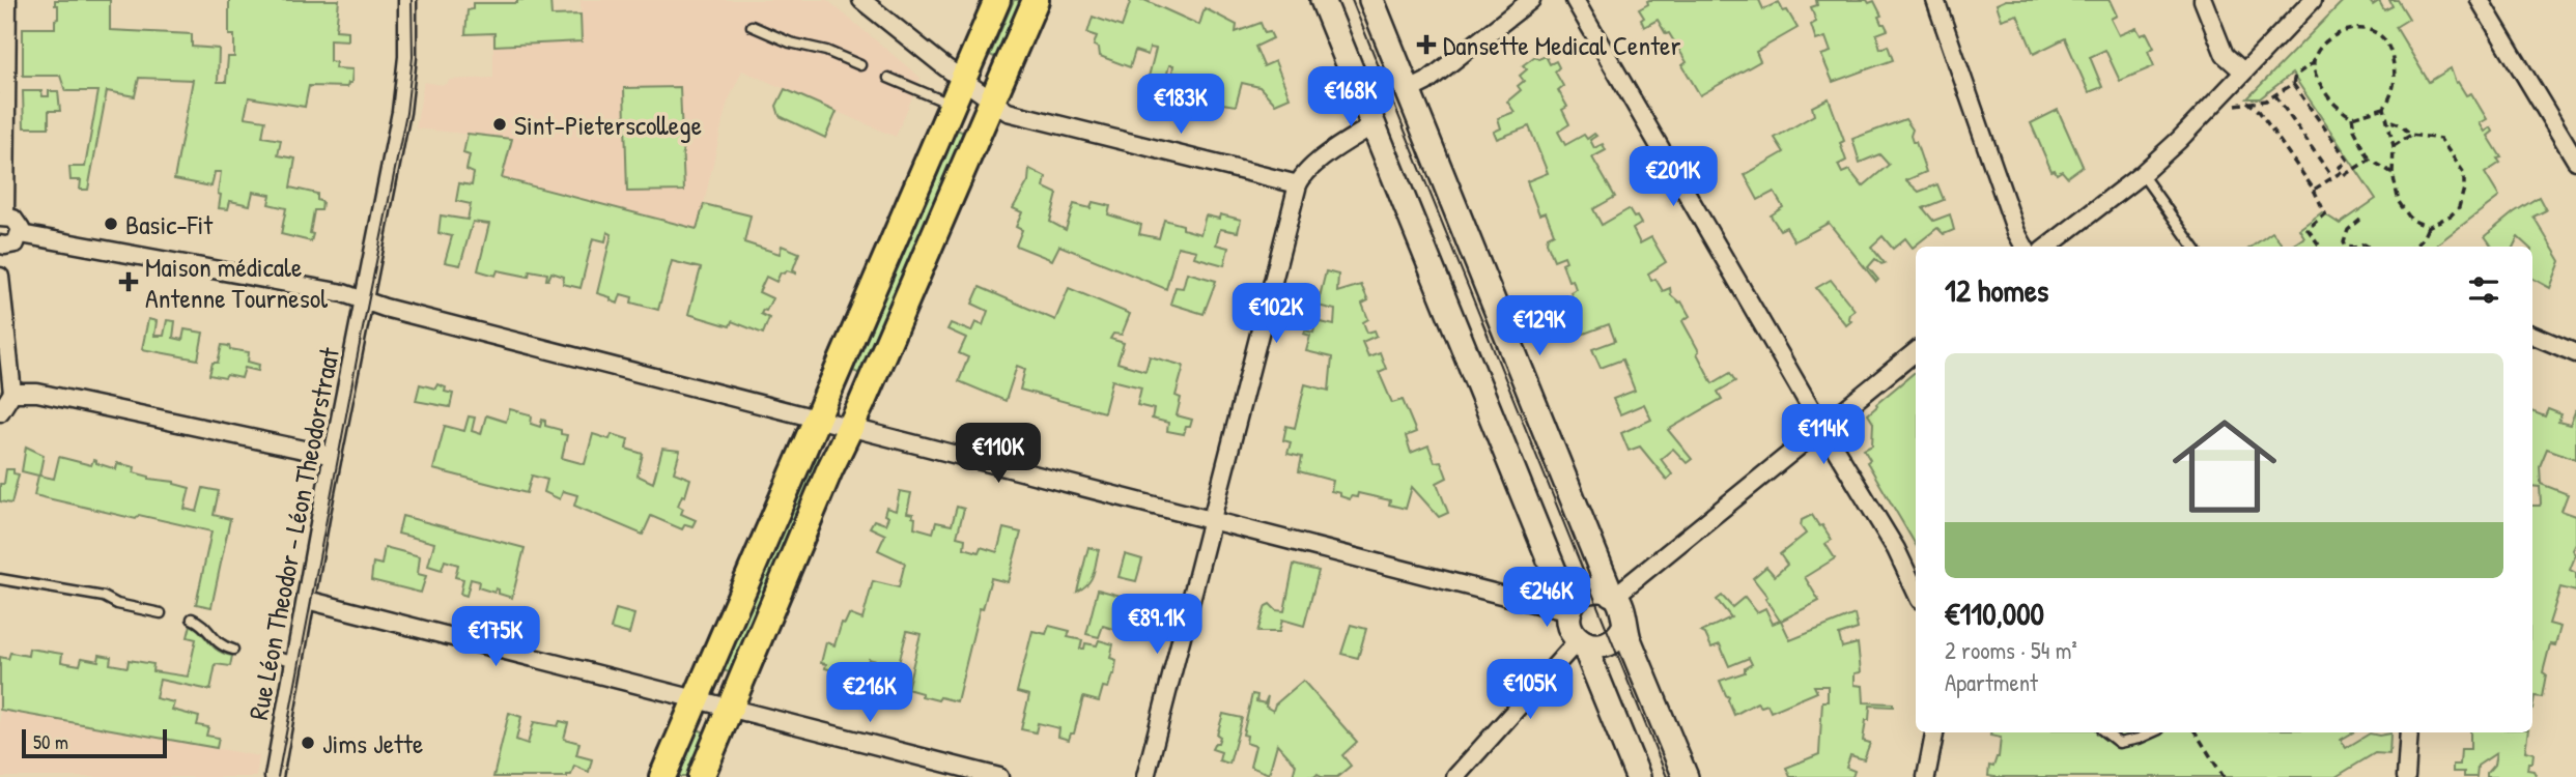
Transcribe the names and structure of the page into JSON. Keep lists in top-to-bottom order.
{
  "streets": {
    "street": ["Rue Léon Theodor - Léon Theodorstraat"]
  },
  "places": {
    "health": ["Dansette Medical Center", "Maison médicale Antenne Tournesol"],
    "other": ["Sint-Pieterscollege", "Basic-Fit", "Jims Jette"]
  },
  "scale_bar": "50 m",
  "page": {
    "price": [
      "€168K",
      "€183K",
      "€201K",
      "€102K",
      "€129K",
      "€114K",
      "€110K",
      "€246K",
      "€89.1K",
      "€175K",
      "€105K",
      "€216K"
    ],
    "heading": "12 homes",
    "list": [
      {
        "name": "€110,000",
        "note": "2 rooms · 54 m² · Apartment"
      }
    ],
    "scale": "50 m"
  }
}
